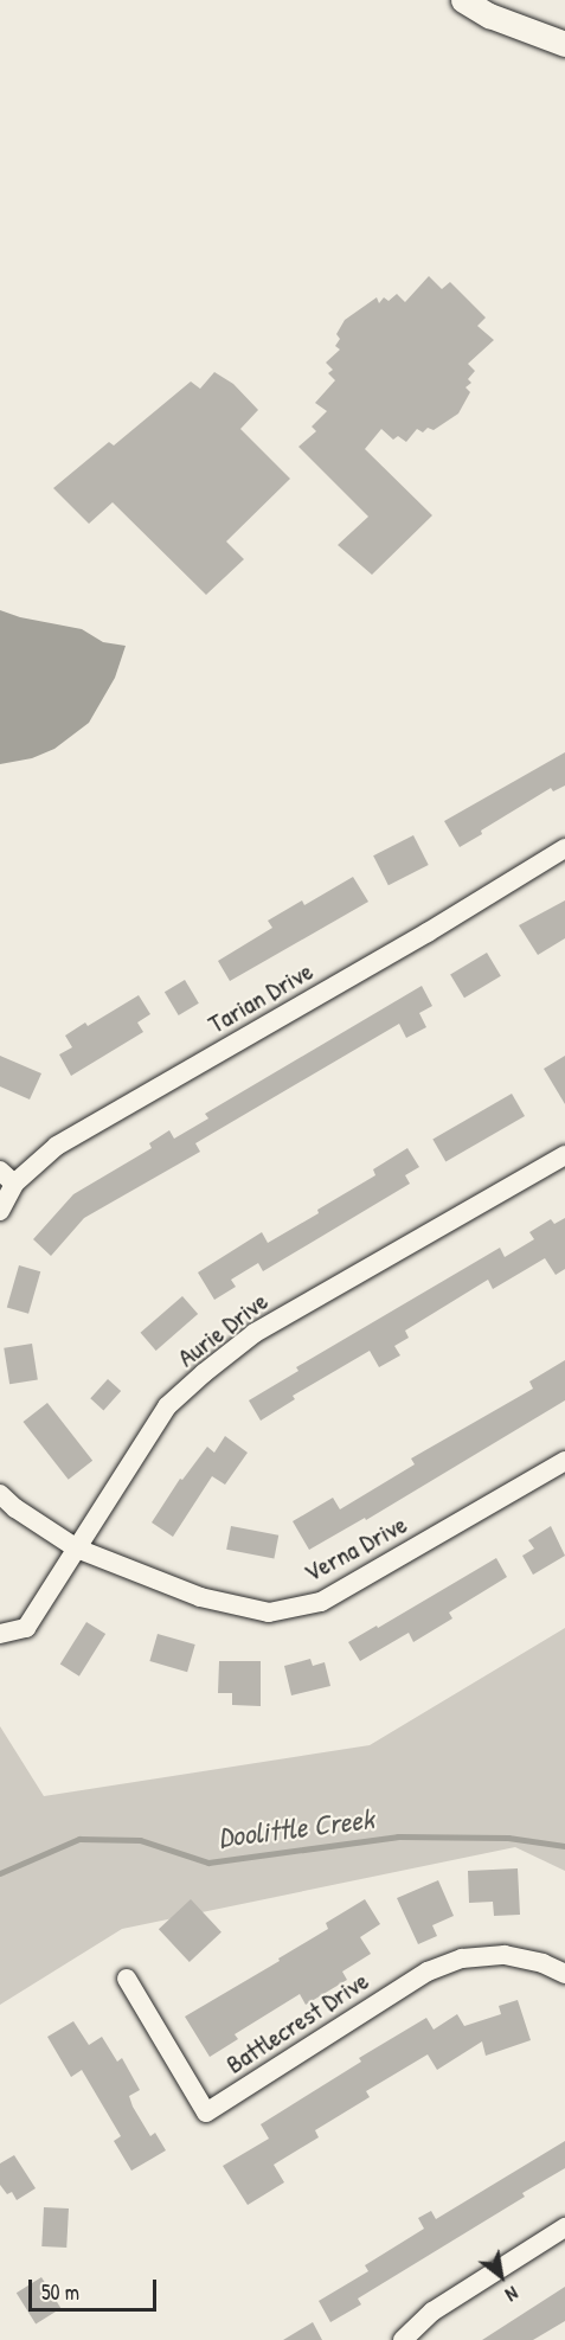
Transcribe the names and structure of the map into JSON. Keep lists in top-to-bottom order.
{
  "streets": {
    "street": [
      "Tarian Drive",
      "Aurie Drive",
      "Verna Drive",
      "Battlecrest Drive"
    ]
  },
  "crossings": [
    ["Aurie Drive", "Verna Drive"]
  ],
  "water": ["Doolittle Creek"],
  "scale_bar": "50 m",
  "north": "bottom right"
}
